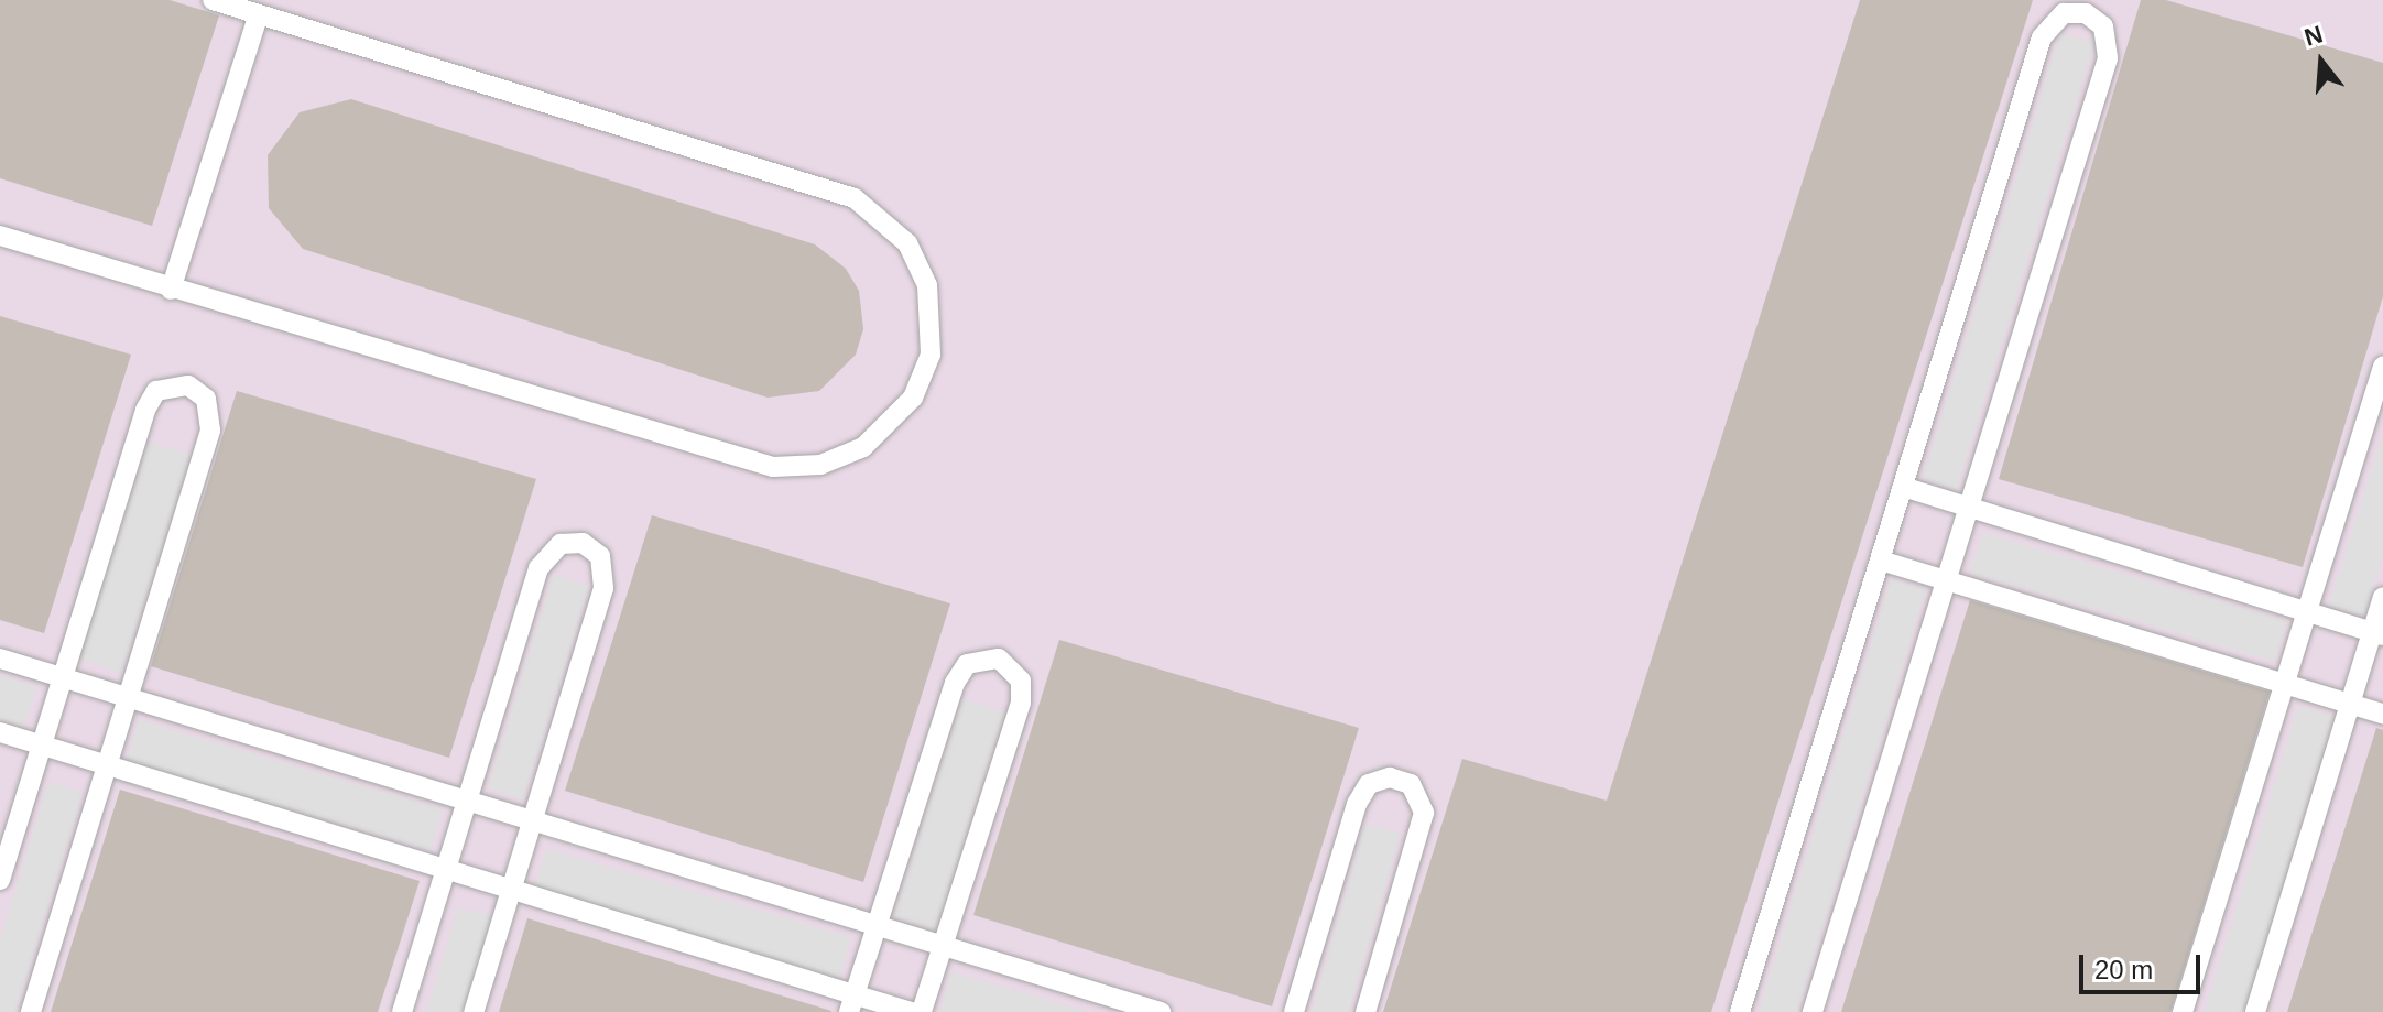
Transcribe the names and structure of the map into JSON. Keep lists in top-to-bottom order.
{
  "scale_bar": "20 m",
  "north": "top"
}
